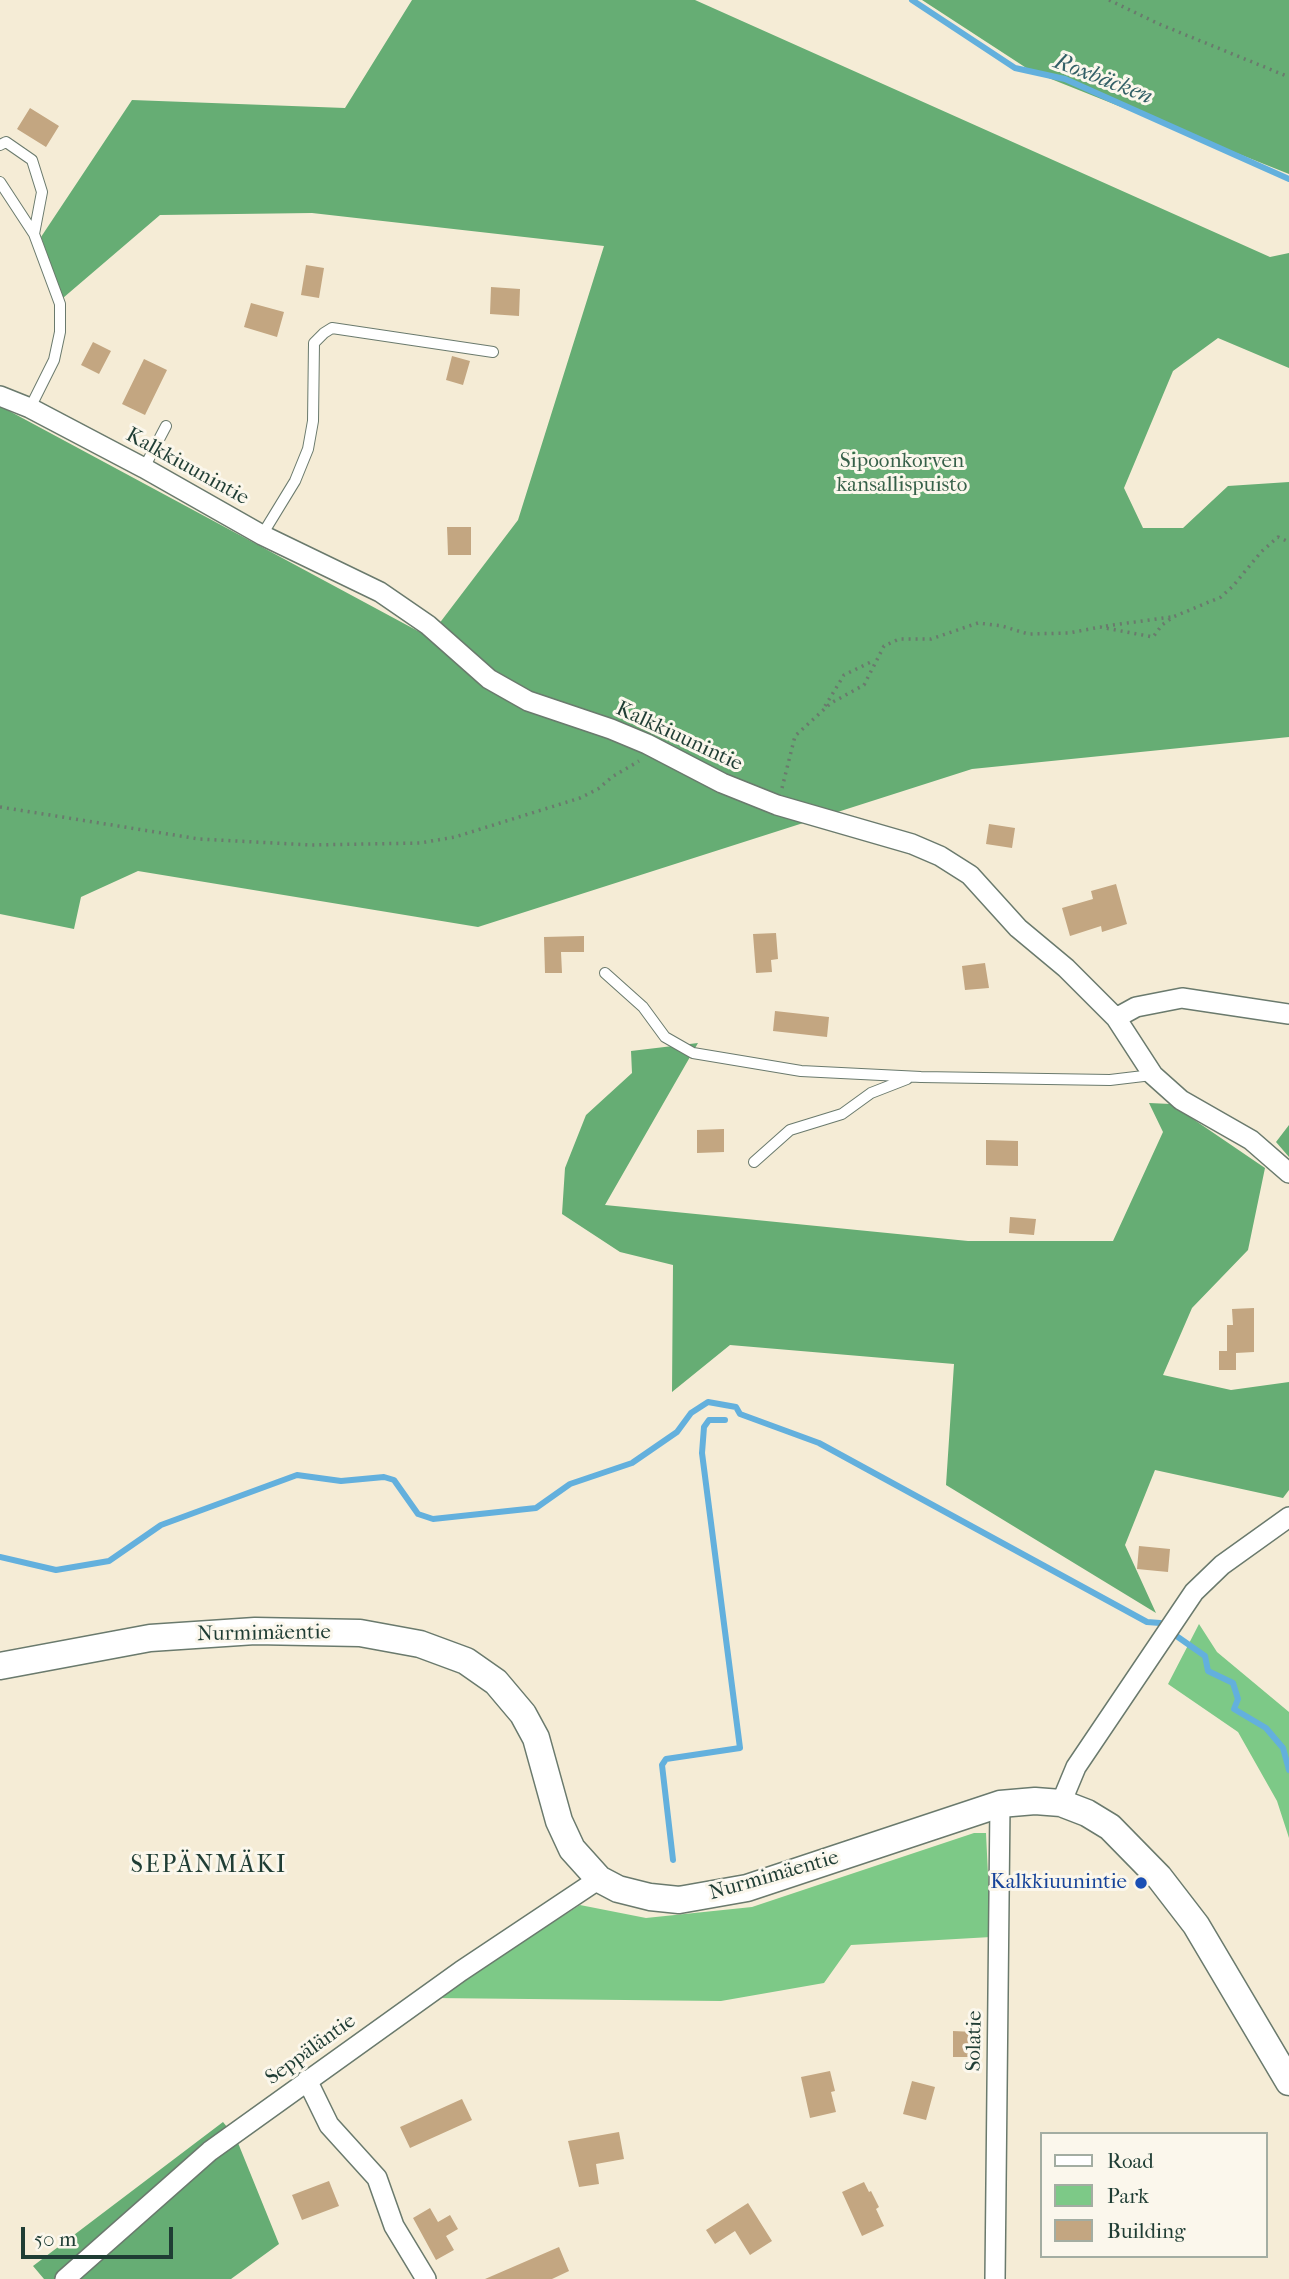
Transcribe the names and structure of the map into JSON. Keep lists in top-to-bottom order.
{
  "streets": {
    "street": [
      "Kalkkiuunintie",
      "Nurmimäentie",
      "Solatie",
      "Seppäläntie"
    ]
  },
  "crossings": [
    ["Nurmimäentie", "Solatie"],
    ["Nurmimäentie", "Seppäläntie"]
  ],
  "districts": ["SEPÄNMÄKI"],
  "water": ["Roxbäcken"],
  "parks": ["Sipoonkorven kansallispuisto"],
  "places": ["Kalkkiuunintie"],
  "legend": ["Road", "Park", "Building"],
  "scale_bar": "50 m"
}
